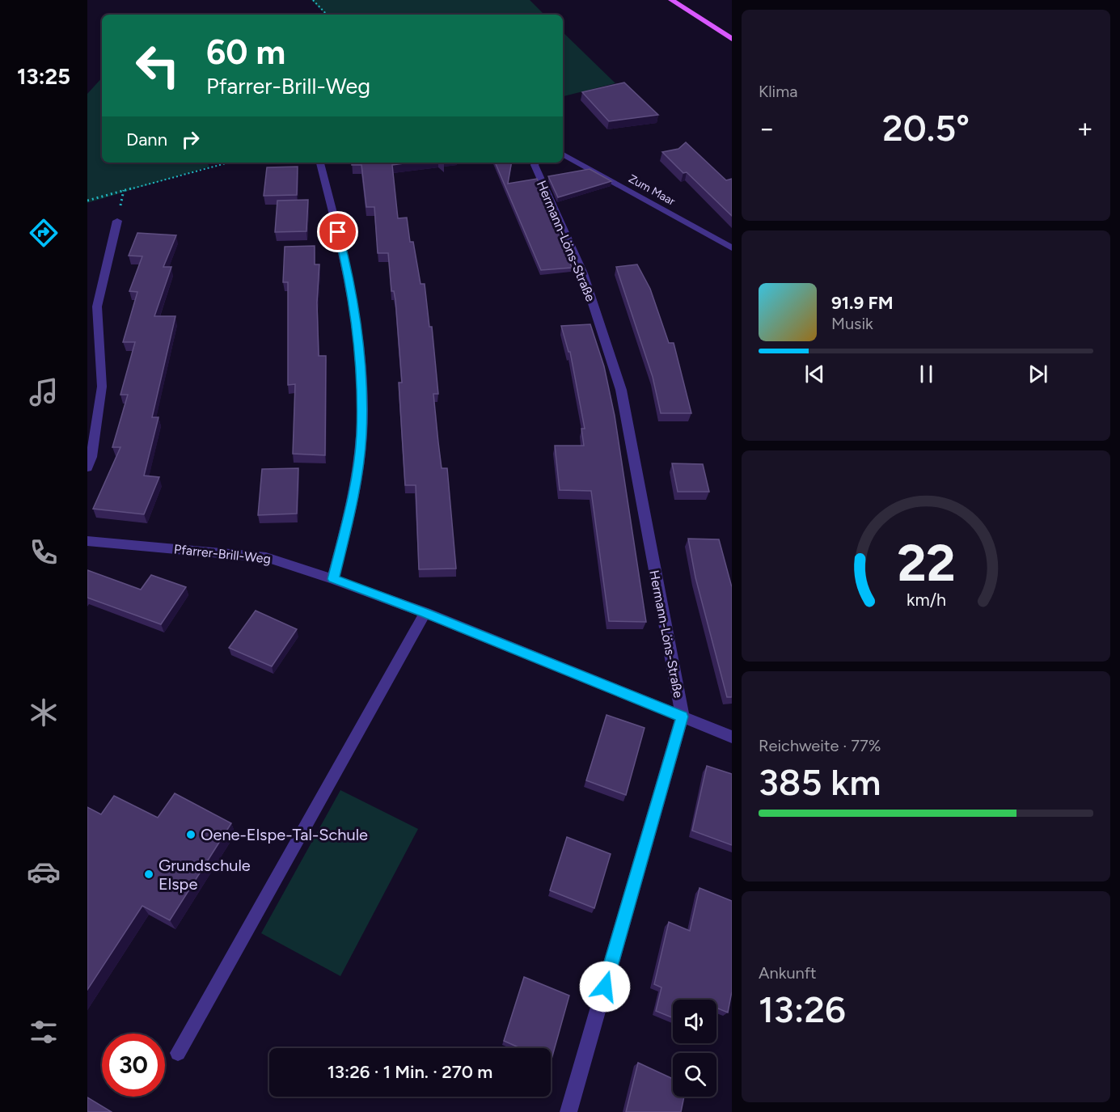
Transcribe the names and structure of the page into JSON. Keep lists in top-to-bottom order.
{
  "streets": {
    "street": ["Zum Maar", "Hermann-Löns-Straße", "Pfarrer-Brill-Weg"]
  },
  "crossings": [
    ["Hermann-Löns-Straße", "Pfarrer-Brill-Weg"]
  ],
  "places": ["Oene-Elspe-Tal-Schule", "Grundschule Elspe"],
  "page": {
    "tabs": "13:25",
    "tile": [
      "Klima",
      ["Reichweite · 77%", "385 km"],
      ["Ankunft", "13:26"]
    ],
    "turn": ["60 m", "Pfarrer-Brill-Weg"],
    "heat": ["−", "20.5°", "+"],
    "then": "Dann",
    "song": ["91.9 FM", "Musik"],
    "limit": "30",
    "trip": "13:26 · 1 Min. · 270 m",
    "gauge": ["22", "km/h"]
  }
}
